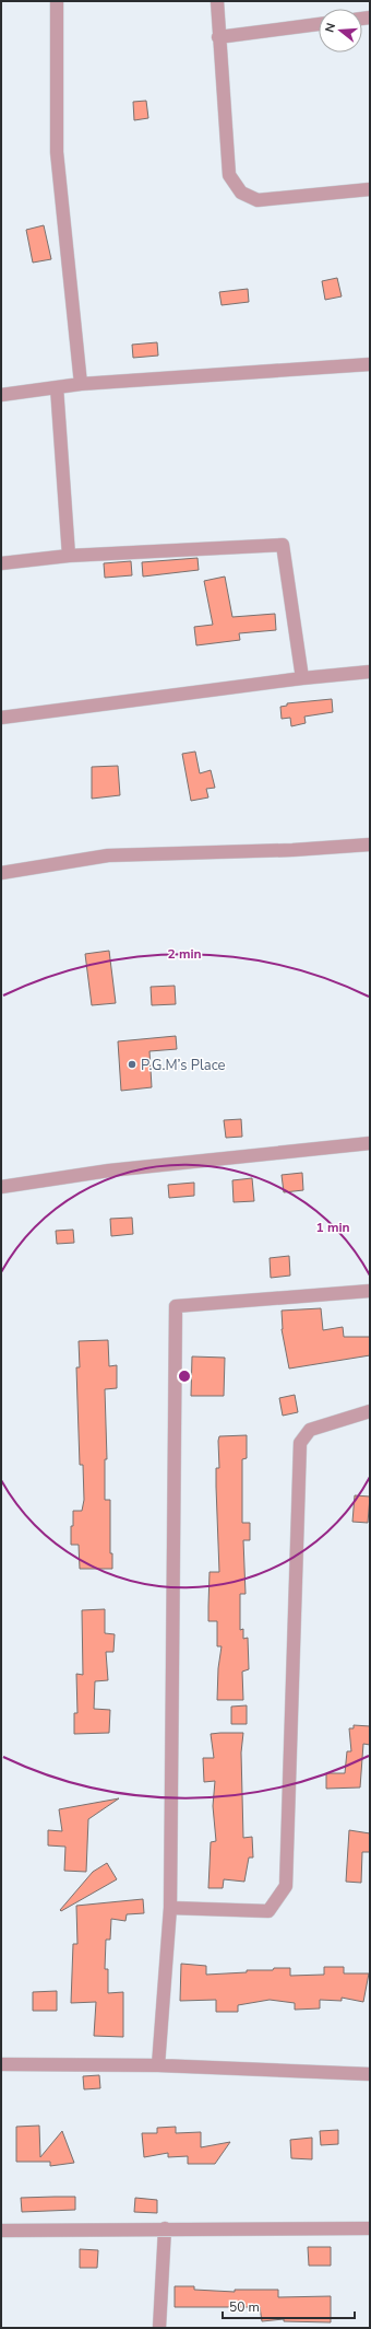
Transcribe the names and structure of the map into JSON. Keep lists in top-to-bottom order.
{
  "places": ["P.G.M’s Place"],
  "scale_bar": "50 m",
  "north": "left",
  "rings": ["2 min", "1 min"]
}
